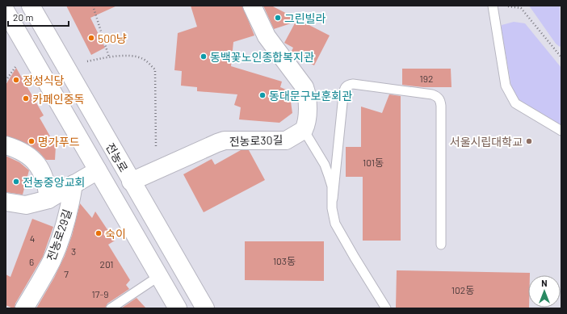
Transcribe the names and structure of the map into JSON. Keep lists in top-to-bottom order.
{
  "streets": {
    "main road": ["전농로30길", "전농로", "전농로29길"]
  },
  "crossings": [
    ["전농로30길", "전농로"]
  ],
  "places": [
    "그린빌라",
    "500냥",
    "동백꽃노인종합복지관",
    "정성식당",
    "동대문구보훈회관",
    "카페인중독",
    "명가푸드",
    "서울시립대학교",
    "전농중앙교회",
    "숙이"
  ],
  "house_numbers": [
    "192",
    "101동",
    "4",
    "3",
    "103동",
    "6",
    "201",
    "7",
    "102동",
    "17-9"
  ],
  "scale_bar": "20 m",
  "north": "top"
}
